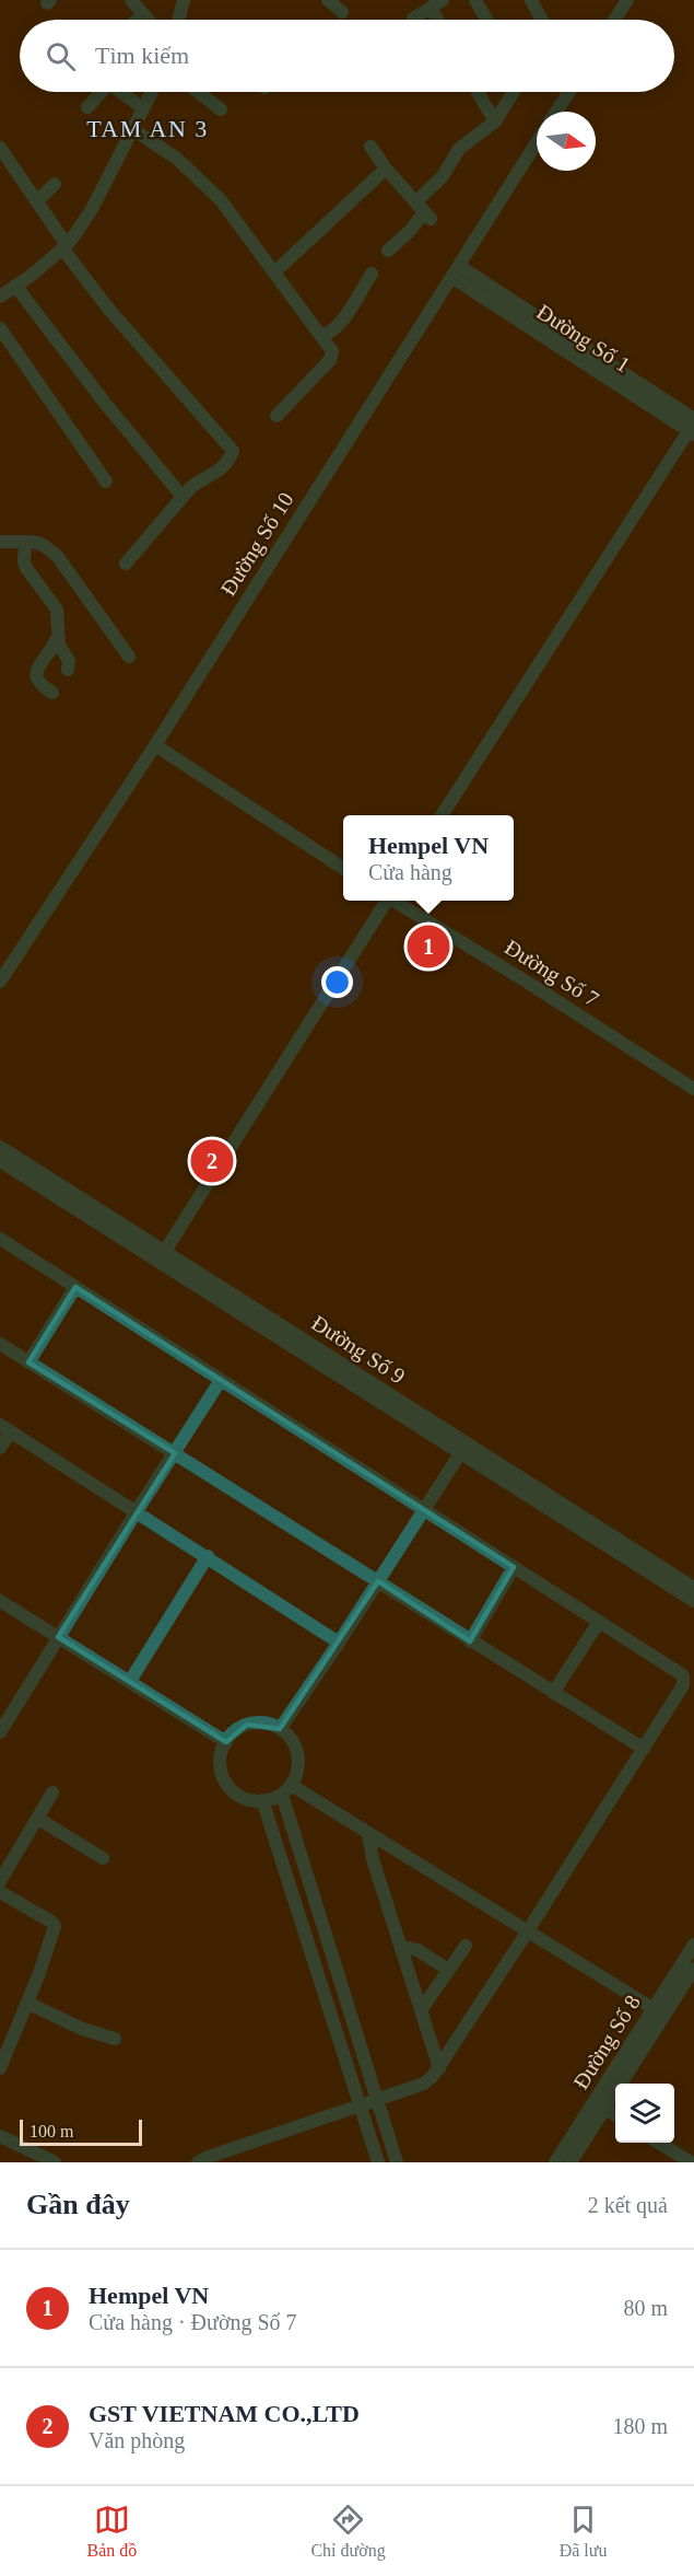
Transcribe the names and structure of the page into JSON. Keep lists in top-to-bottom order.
{
  "streets": {
    "street": [
      "Đường Số 1",
      "Đường Số 10",
      "Đường Số 7",
      "Đường Số 9",
      "Đường Số 8"
    ]
  },
  "crossings": [
    ["Đường Số 1", "Đường Số 10"]
  ],
  "districts": ["TAM AN 3"],
  "scale_bar": "100 m",
  "north": "right",
  "page": {
    "search": "Tìm kiếm",
    "popup": ["Hempel VN", "Cửa hàng"],
    "pins": ["1", "2"],
    "scale": "100 m",
    "heading": ["Gần đây", "2 kết quả"],
    "list": [
      {
        "mark": "1",
        "name": "Hempel VN",
        "note": "Cửa hàng · Đường Số 7",
        "value": "80 m"
      },
      {
        "mark": "2",
        "name": "GST VIETNAM CO.,LTD",
        "note": "Văn phòng",
        "value": "180 m"
      }
    ],
    "nav": ["Bản đồ", "Chỉ đường", "Đã lưu"]
  }
}
